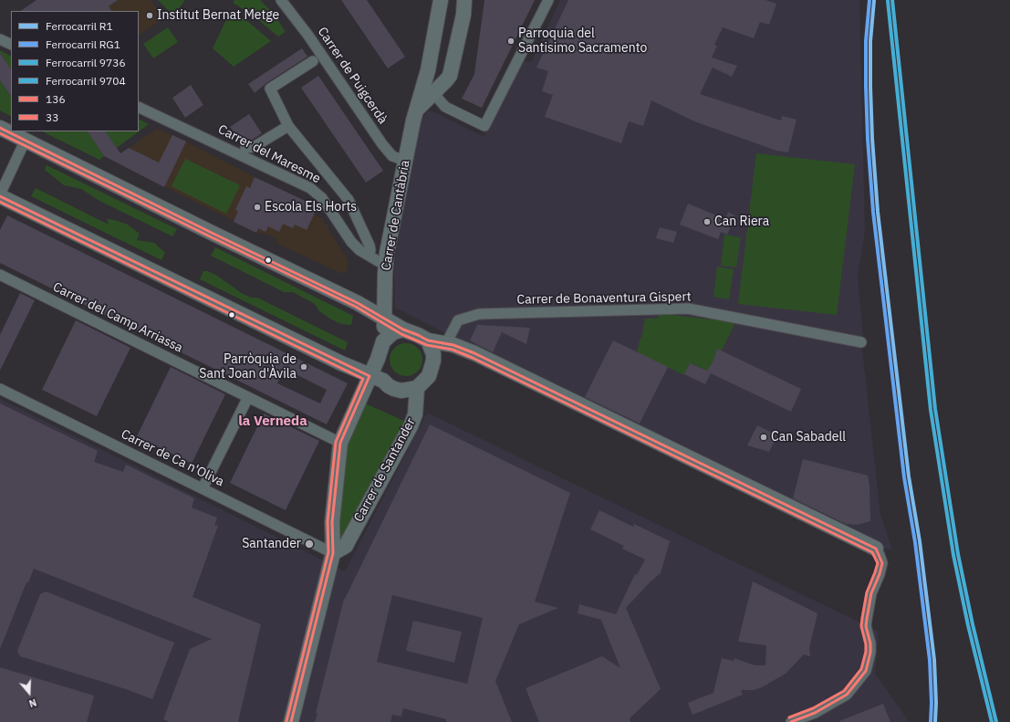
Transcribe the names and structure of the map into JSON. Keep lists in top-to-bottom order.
{
  "streets": {
    "main road": ["Carrer de Cantàbria", "Carrer de Santander"],
    "street": [
      "Carrer de Puigcerdà",
      "Carrer del Maresme",
      "Carrer de Bonaventura Gispert",
      "Carrer del Camp Arriassa",
      "Carrer de Ca n'Oliva"
    ]
  },
  "crossings": [
    ["Carrer de Puigcerdà", "Carrer de Cantàbria"],
    ["Carrer del Maresme", "Carrer de Cantàbria"],
    ["Carrer de Cantàbria", "Carrer de Santander"],
    ["Carrer del Camp Arriassa", "Carrer de Santander"],
    ["Carrer de Ca n'Oliva", "Carrer de Santander"]
  ],
  "districts": ["la Verneda"],
  "places": [
    "Institut Bernat Metge",
    "Parroquia del Santisimo Sacramento",
    "Escola Els Horts",
    "Can Riera",
    "Parròquia de Sant Joan d'Àvila",
    "Can Sabadell",
    "Santander"
  ],
  "lines": [
    "rail line R1",
    "rail line RG1",
    "rail line 9736",
    "rail line 9704",
    "transit line 136",
    "transit line 33"
  ],
  "legend": [
    "Ferrocarril R1",
    "Ferrocarril RG1",
    "Ferrocarril 9736",
    "Ferrocarril 9704",
    "136",
    "33"
  ],
  "north": "bottom"
}
